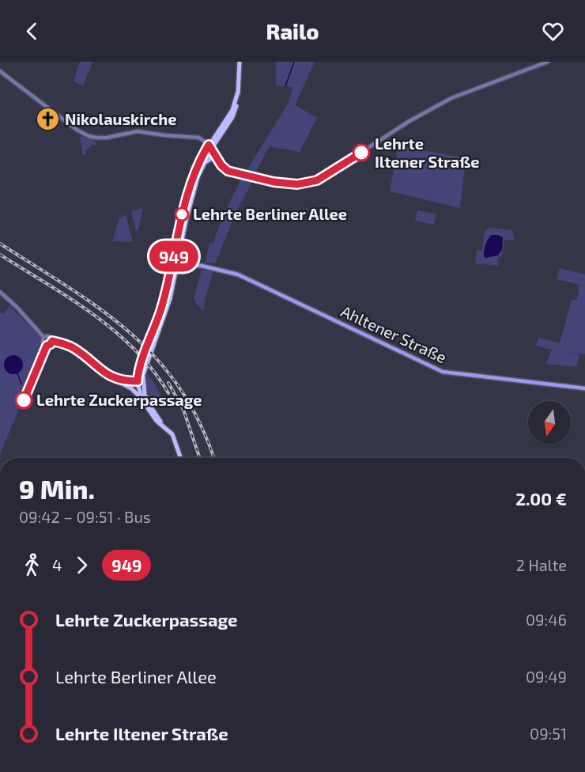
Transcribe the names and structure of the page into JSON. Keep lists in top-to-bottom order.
{
  "streets": {
    "main road": ["Ahltener Straße"]
  },
  "places": {
    "church": ["Nikolauskirche"],
    "other": ["Lehrte Iltener Straße", "Lehrte Berliner Allee", "Lehrte Zuckerpassage"]
  },
  "lines": ["bus line 949"],
  "north": "bottom",
  "page": {
    "header": "Railo",
    "on_map": "949",
    "heading": ["9 Min.", "09:42 – 09:51 · Bus", "2.00 €"],
    "legs": ["4", "949", "2 Halte"],
    "list": [
      {
        "name": "Lehrte Zuckerpassage",
        "value": "09:46"
      },
      {
        "name": "Lehrte Berliner Allee",
        "value": "09:49"
      },
      {
        "name": "Lehrte Iltener Straße",
        "value": "09:51"
      }
    ]
  }
}
